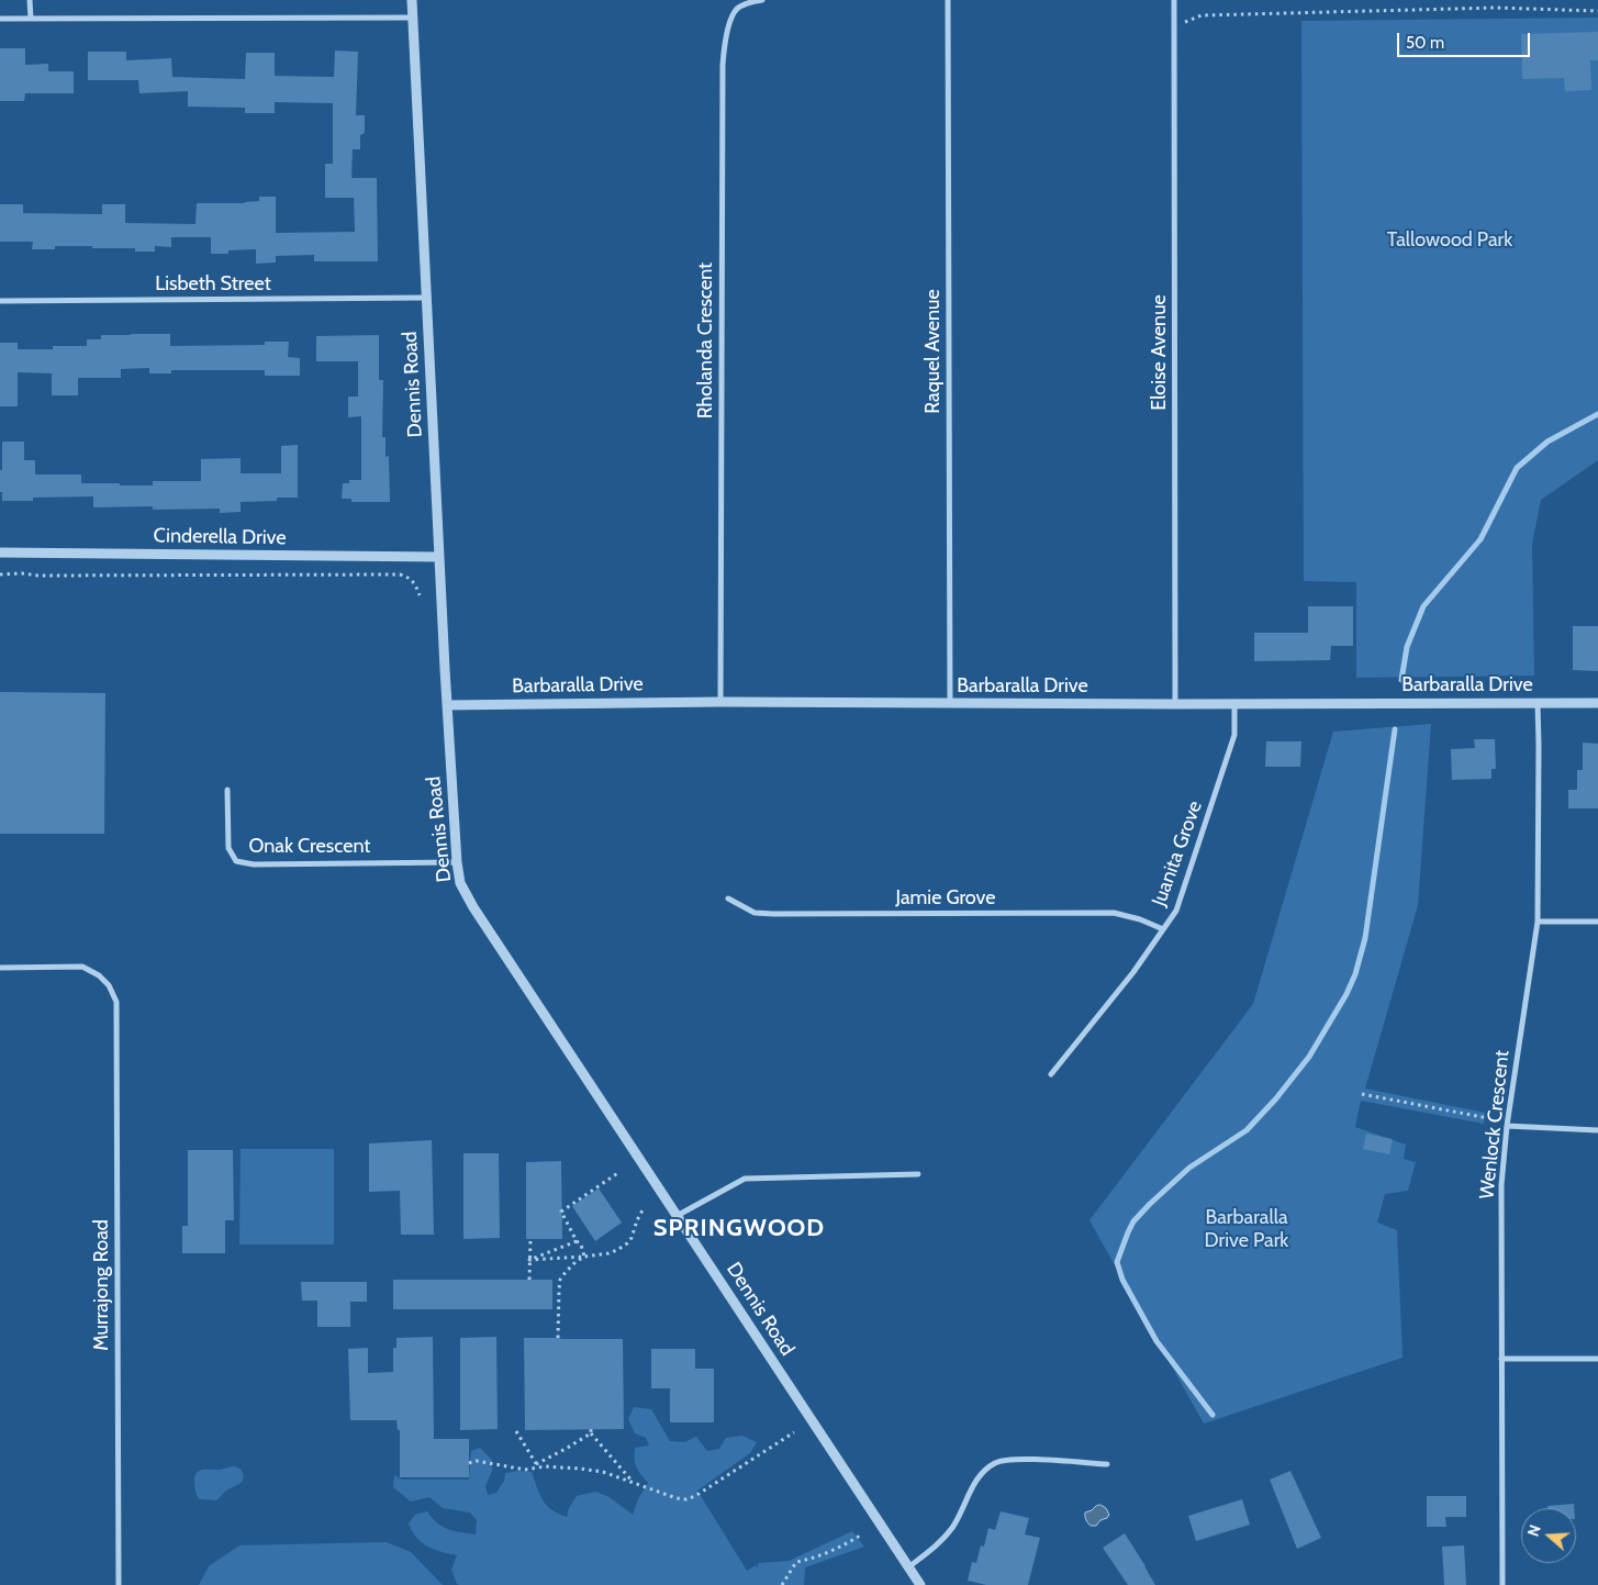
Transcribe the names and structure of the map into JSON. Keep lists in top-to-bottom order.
{
  "streets": {
    "street": [
      "Lisbeth Street",
      "Rholanda Crescent",
      "Raquel Avenue",
      "Eloise Avenue",
      "Dennis Road",
      "Cinderella Drive",
      "Barbaralla Drive",
      "Onak Crescent",
      "Juanita Grove",
      "Jamie Grove",
      "Wenlock Crescent",
      "Murrajong Road"
    ]
  },
  "crossings": [
    ["Lisbeth Street", "Dennis Road"],
    ["Rholanda Crescent", "Barbaralla Drive"],
    ["Raquel Avenue", "Barbaralla Drive"],
    ["Eloise Avenue", "Barbaralla Drive"],
    ["Dennis Road", "Cinderella Drive"],
    ["Dennis Road", "Barbaralla Drive"],
    ["Dennis Road", "Onak Crescent"],
    ["Barbaralla Drive", "Juanita Grove"],
    ["Barbaralla Drive", "Wenlock Crescent"],
    ["Juanita Grove", "Jamie Grove"]
  ],
  "districts": ["SPRINGWOOD"],
  "parks": ["Tallowood Park", "Barbaralla Drive Park"],
  "scale_bar": "50 m",
  "north": "left"
}
